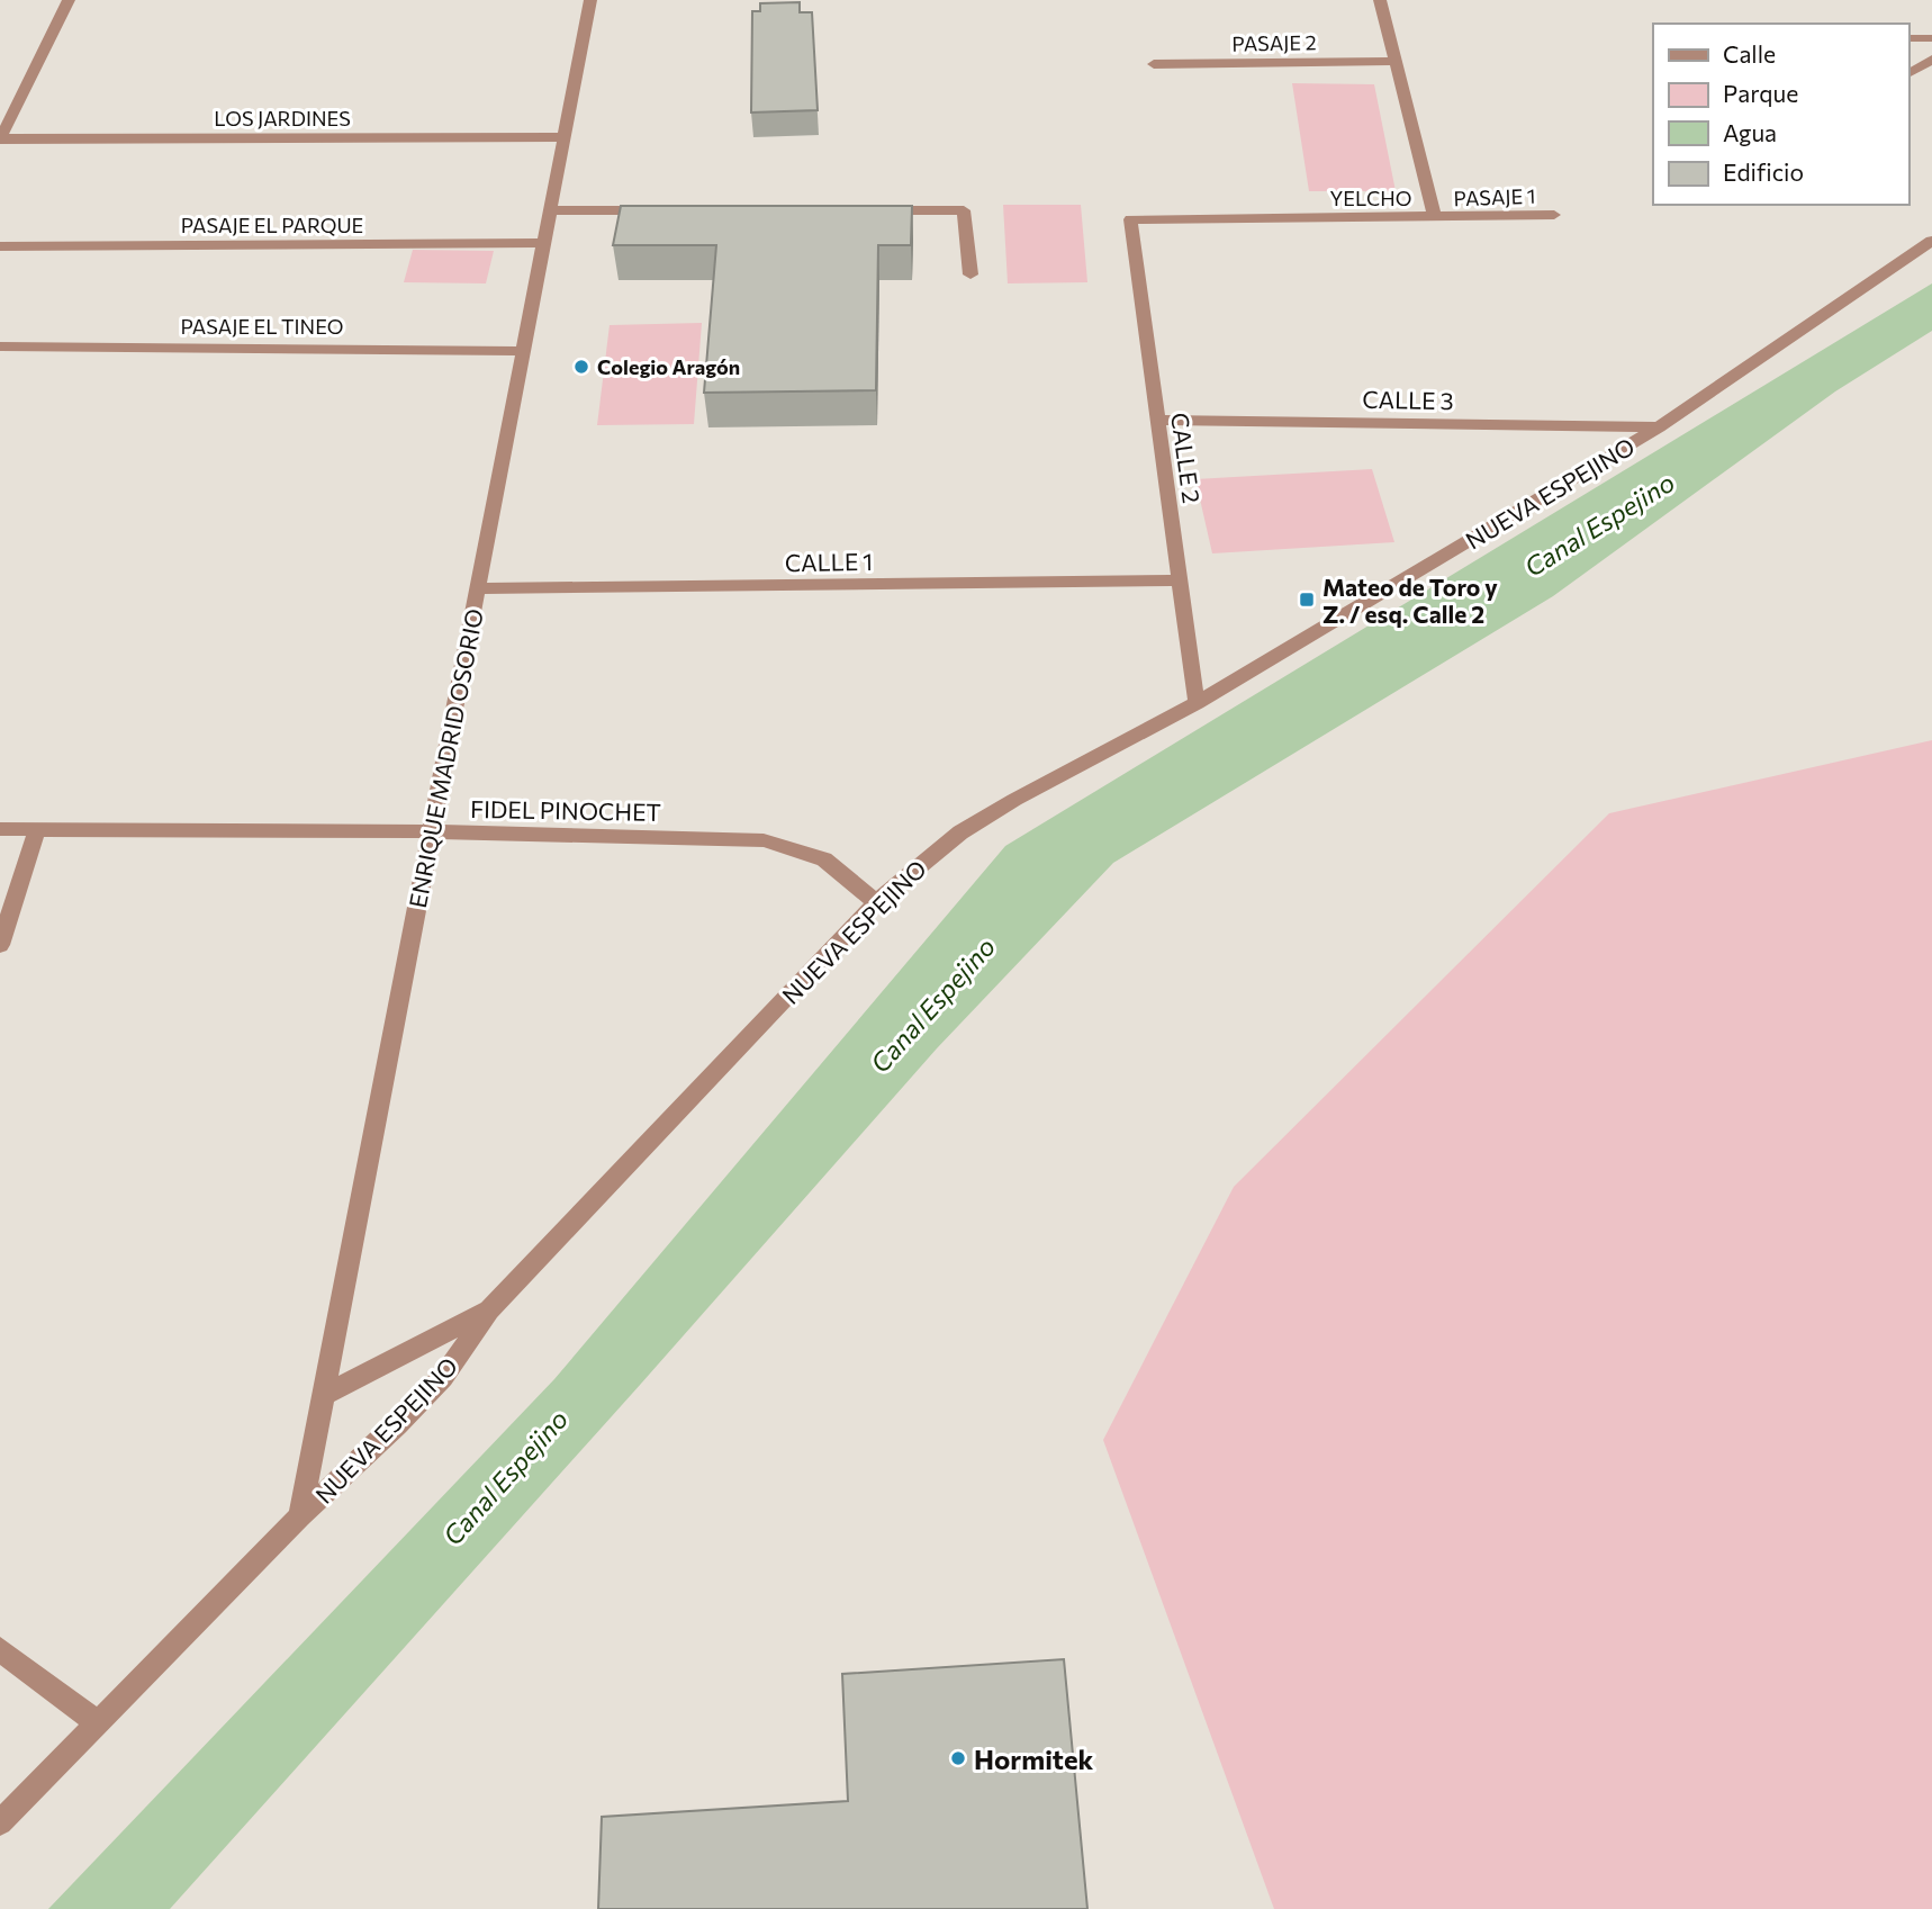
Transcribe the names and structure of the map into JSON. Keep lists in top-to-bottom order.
{
  "streets": {
    "street": [
      "PASAJE 2",
      "LOS JARDINES",
      "PASAJE 1",
      "YELCHO",
      "PASAJE EL PARQUE",
      "PASAJE EL TINEO",
      "CALLE 3",
      "CALLE 2",
      "NUEVA ESPEJINO",
      "CALLE 1",
      "ENRIQUE MADRID OSORIO",
      "FIDEL PINOCHET"
    ]
  },
  "crossings": [
    ["PASAJE 2", "YELCHO"],
    ["LOS JARDINES", "ENRIQUE MADRID OSORIO"],
    ["PASAJE 1", "YELCHO"],
    ["YELCHO", "CALLE 2"],
    ["PASAJE EL PARQUE", "ENRIQUE MADRID OSORIO"],
    ["PASAJE EL TINEO", "ENRIQUE MADRID OSORIO"],
    ["CALLE 3", "CALLE 2"],
    ["CALLE 3", "NUEVA ESPEJINO"],
    ["CALLE 2", "NUEVA ESPEJINO"],
    ["CALLE 2", "CALLE 1"],
    ["NUEVA ESPEJINO", "ENRIQUE MADRID OSORIO"],
    ["NUEVA ESPEJINO", "FIDEL PINOCHET"],
    ["CALLE 1", "ENRIQUE MADRID OSORIO"],
    ["ENRIQUE MADRID OSORIO", "FIDEL PINOCHET"]
  ],
  "water": ["Canal Espejino"],
  "places": {
    "other": ["Colegio Aragón", "Hormitek"],
    "transit": ["Mateo de Toro y Z. / esq. Calle 2"]
  },
  "legend": [
    "Calle",
    "Parque",
    "Agua",
    "Edificio"
  ]
}
